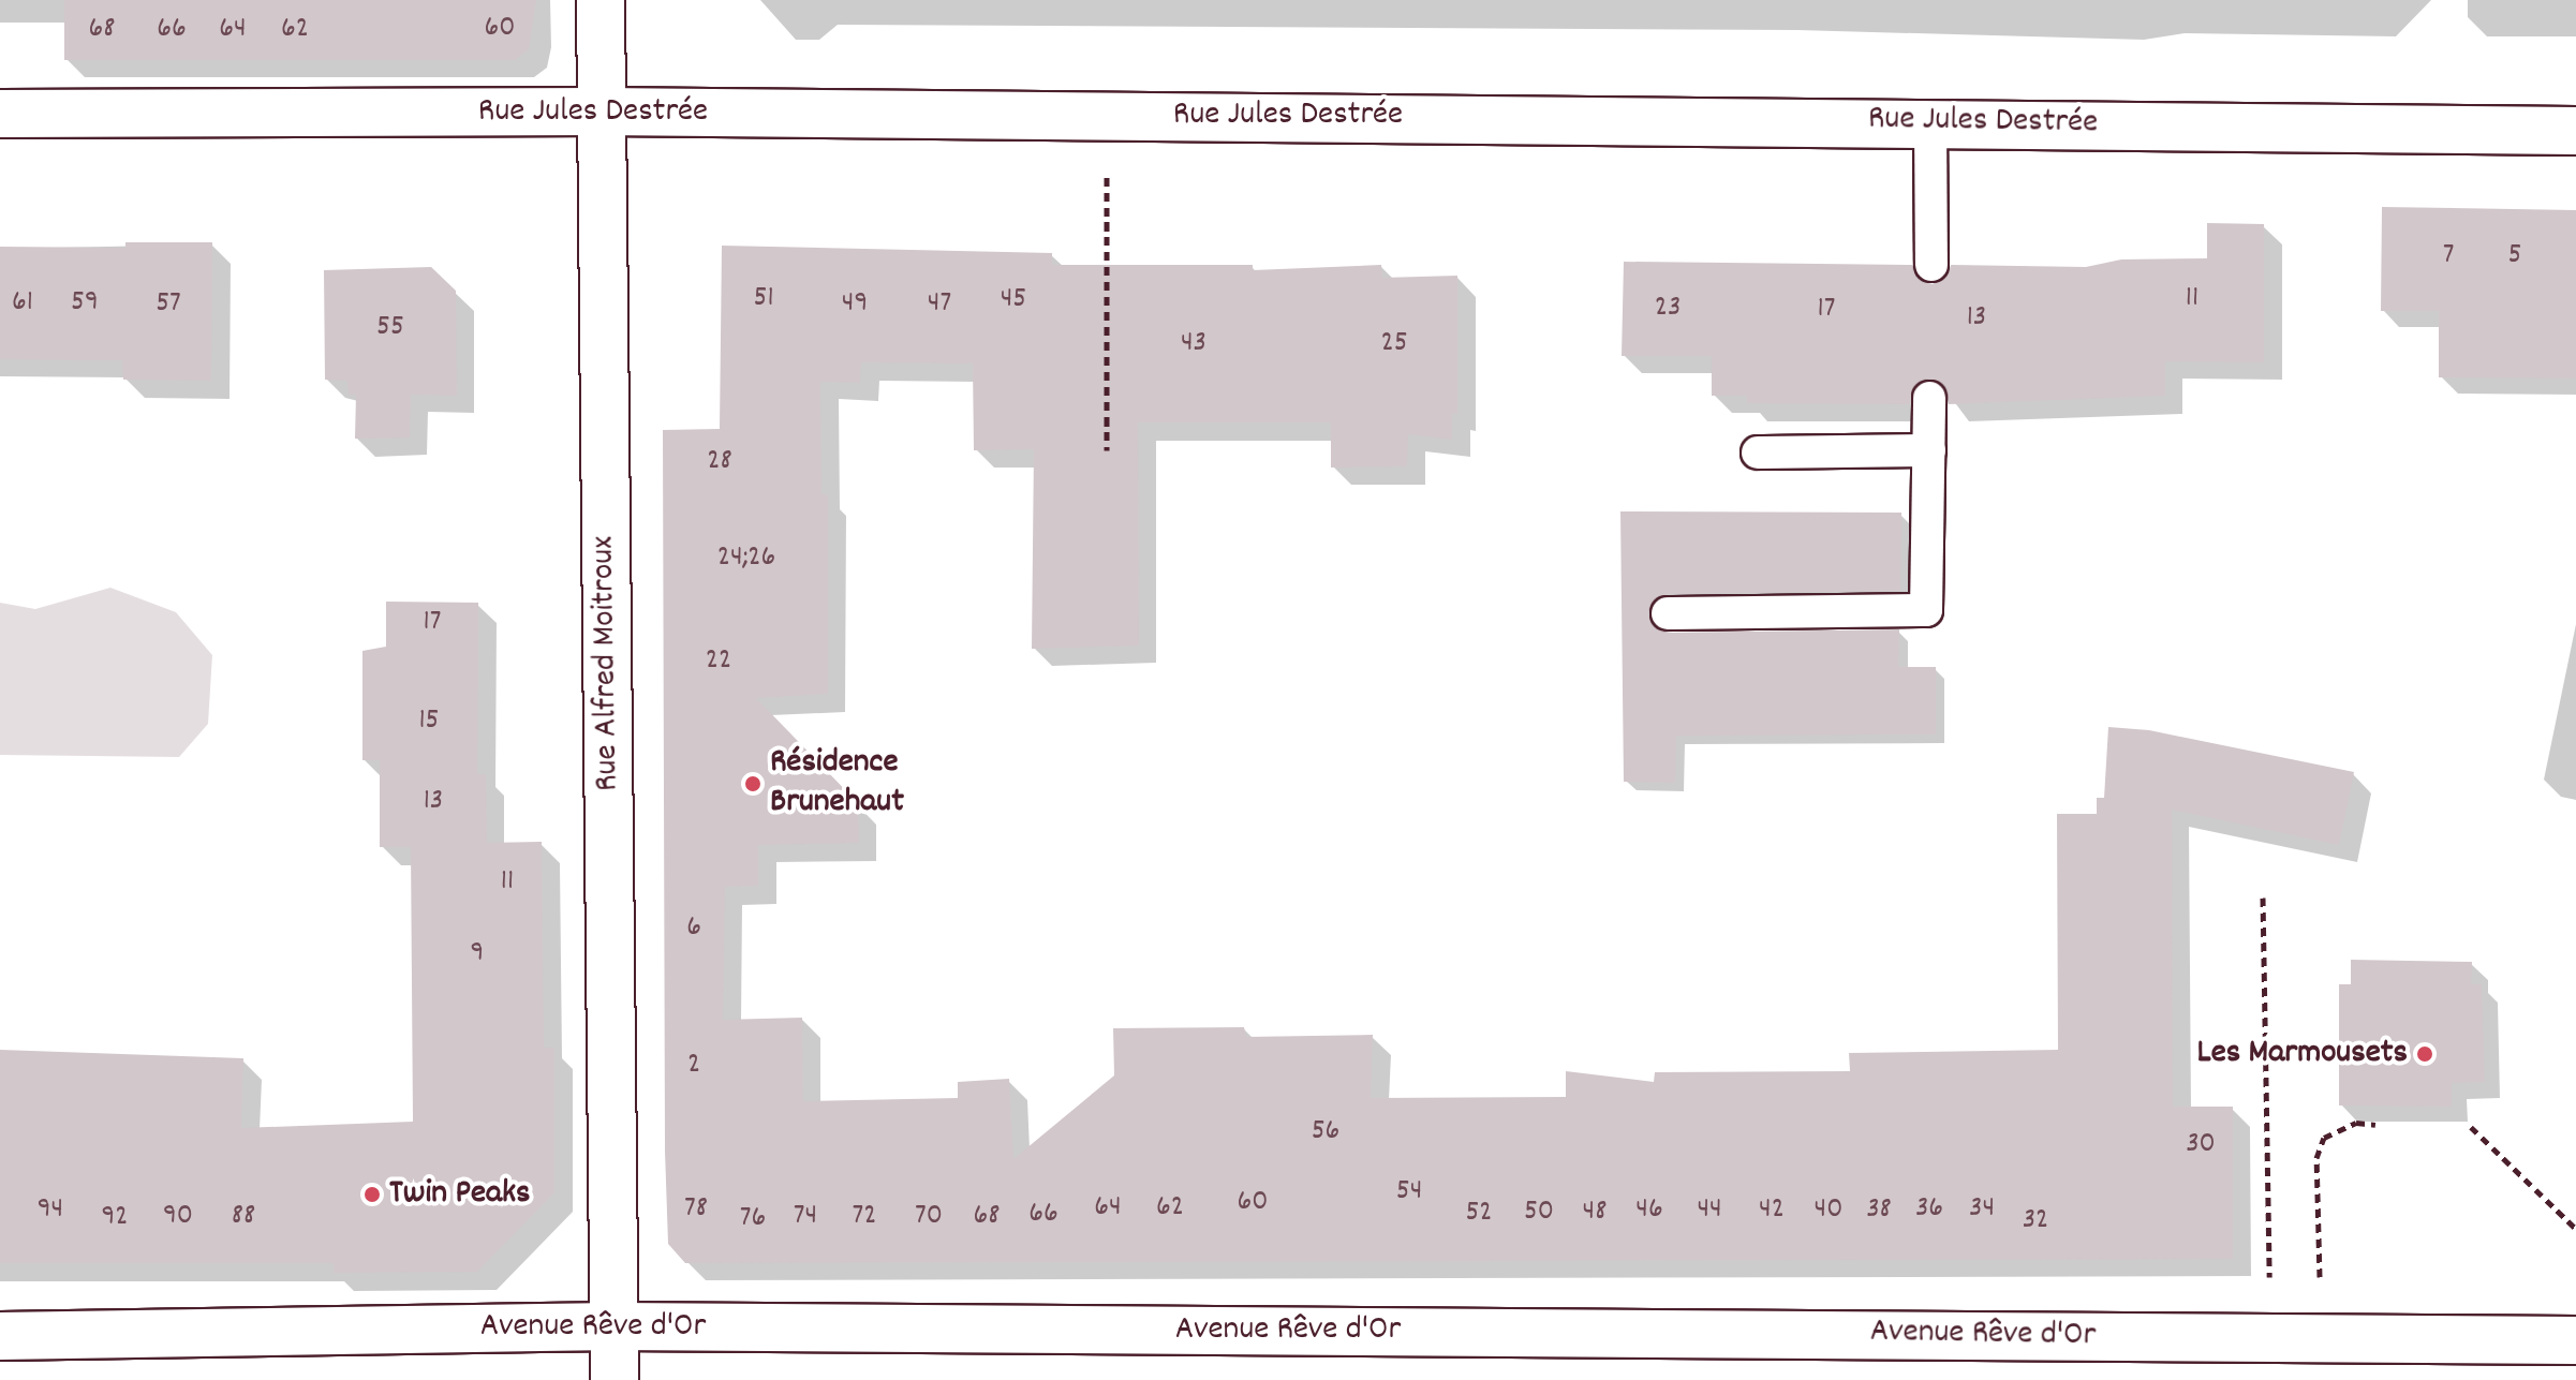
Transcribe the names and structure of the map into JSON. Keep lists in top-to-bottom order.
{
  "streets": {
    "street": ["Rue Jules Destrée", "Rue Alfred Moitroux", "Avenue Rêve d'Or"]
  },
  "crossings": [
    ["Rue Jules Destrée", "Rue Alfred Moitroux"],
    ["Rue Alfred Moitroux", "Avenue Rêve d'Or"]
  ],
  "places": ["Résidence Brunehaut", "Les Marmousets", "Twin Peaks"],
  "house_numbers": [
    "60",
    "68",
    "66",
    "64",
    "62",
    "7",
    "5",
    "51",
    "11",
    "45",
    "61",
    "59",
    "57",
    "49",
    "47",
    "23",
    "17",
    "13",
    "55",
    "43",
    "25",
    "28",
    "24;26",
    "17",
    "22",
    "15",
    "13",
    "11",
    "6",
    "9",
    "2",
    "56",
    "30",
    "54",
    "60",
    "64",
    "62",
    "78",
    "36",
    "34",
    "94",
    "46",
    "44",
    "42",
    "40",
    "38",
    "50",
    "48",
    "52",
    "66",
    "90",
    "88",
    "74",
    "72",
    "70",
    "68",
    "92",
    "76",
    "32"
  ]
}
